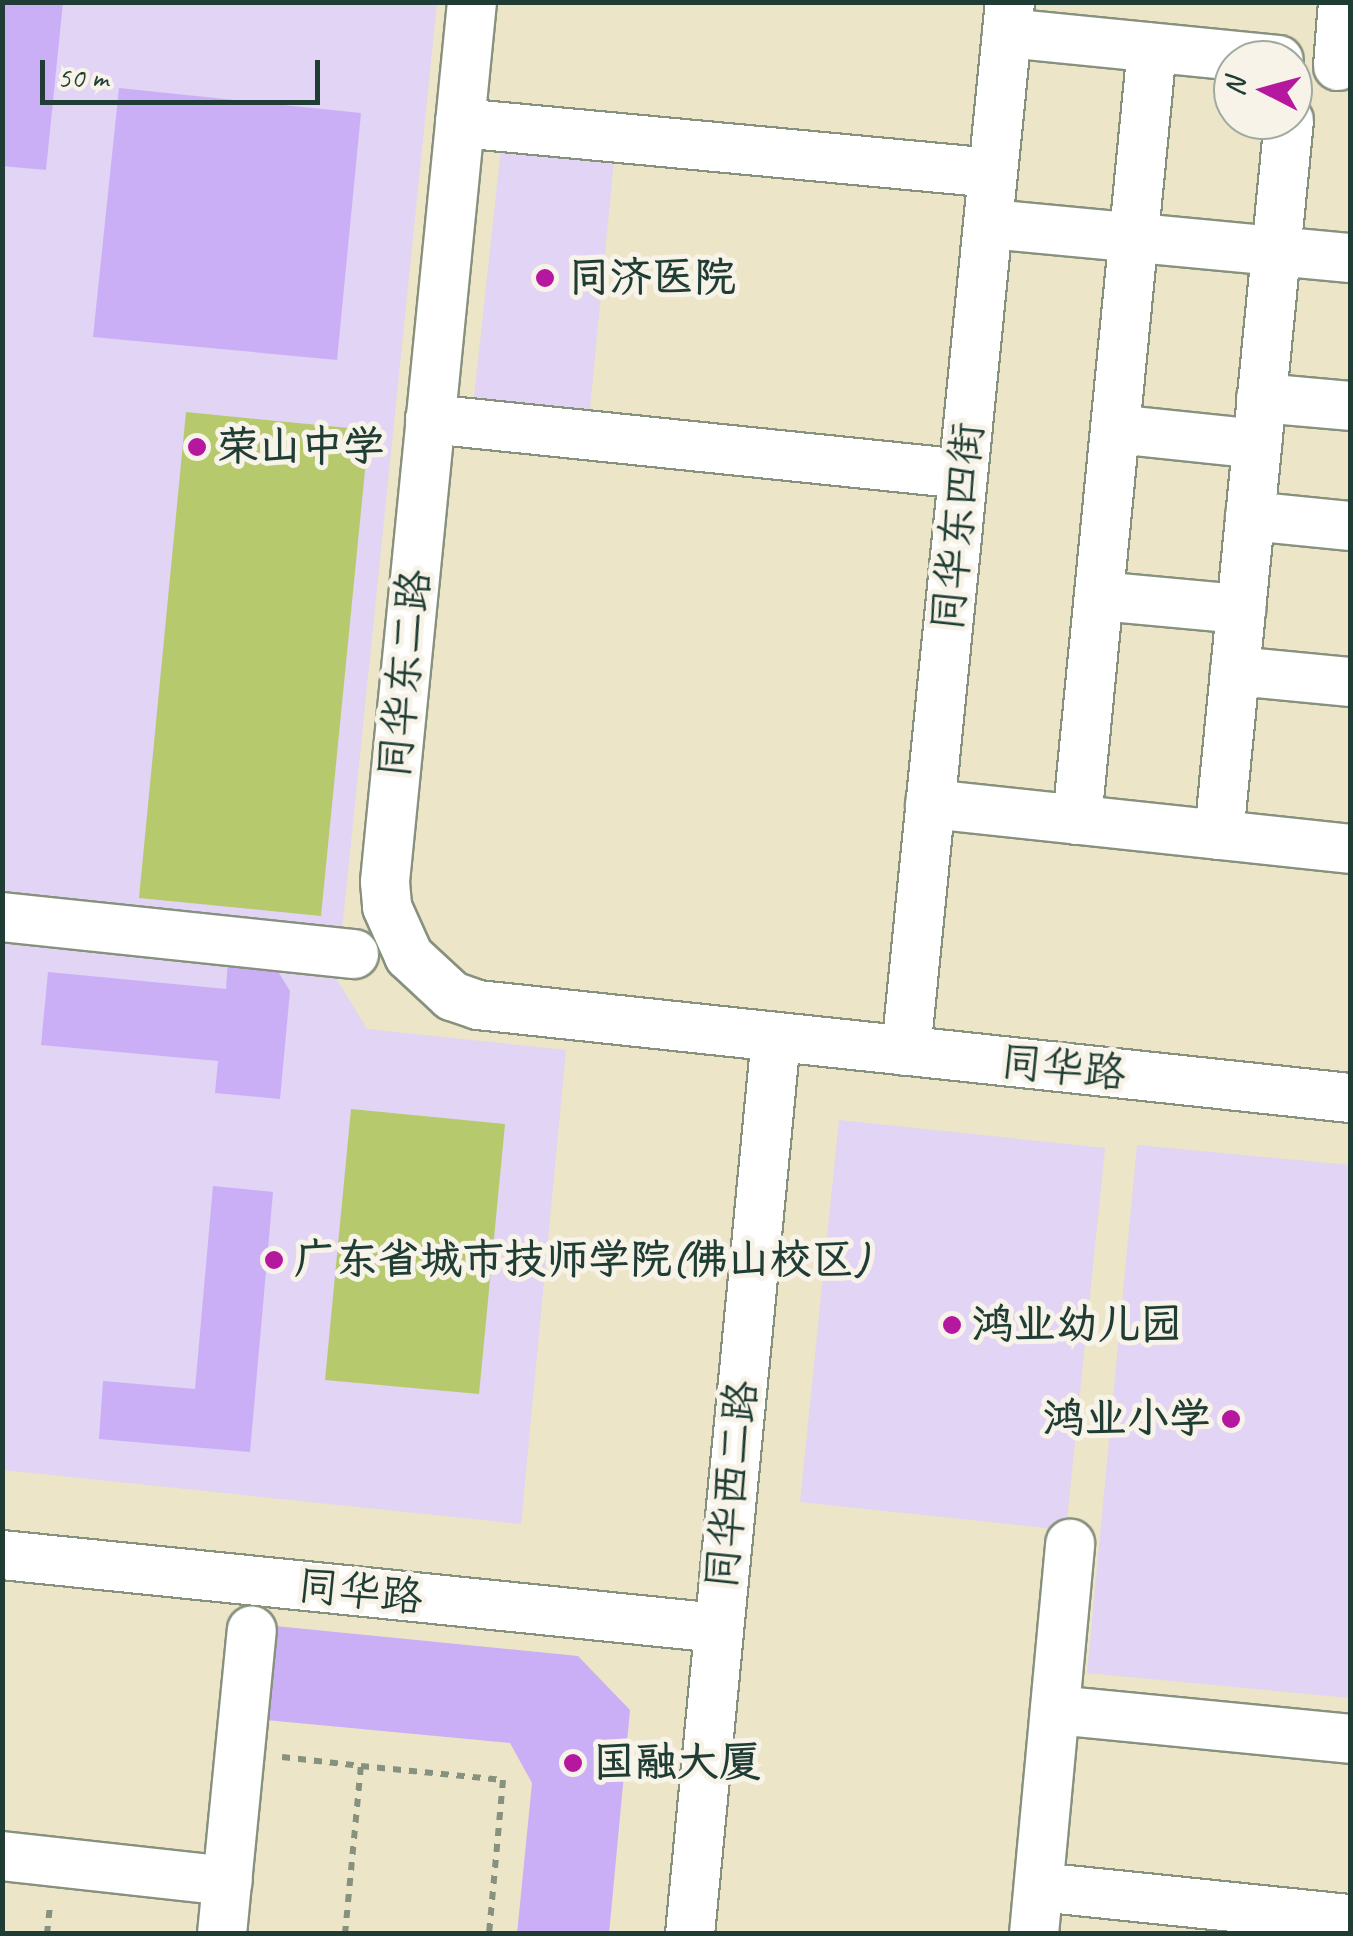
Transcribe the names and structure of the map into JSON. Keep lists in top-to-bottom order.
{
  "streets": {
    "street": [
      "同华东四街",
      "同华东二路",
      "同华路",
      "同华西二路"
    ]
  },
  "crossings": [
    ["同华东四街", "同华路"],
    ["同华东二路", "同华路"],
    ["同华东二路", "同华西二路"],
    ["同华路", "同华西二路"]
  ],
  "places": [
    "同济医院",
    "荣山中学",
    "广东省城市技师学院(佛山校区)",
    "鸿业幼儿园",
    "鸿业小学",
    "国融大厦"
  ],
  "scale_bar": "50 m",
  "north": "left"
}
